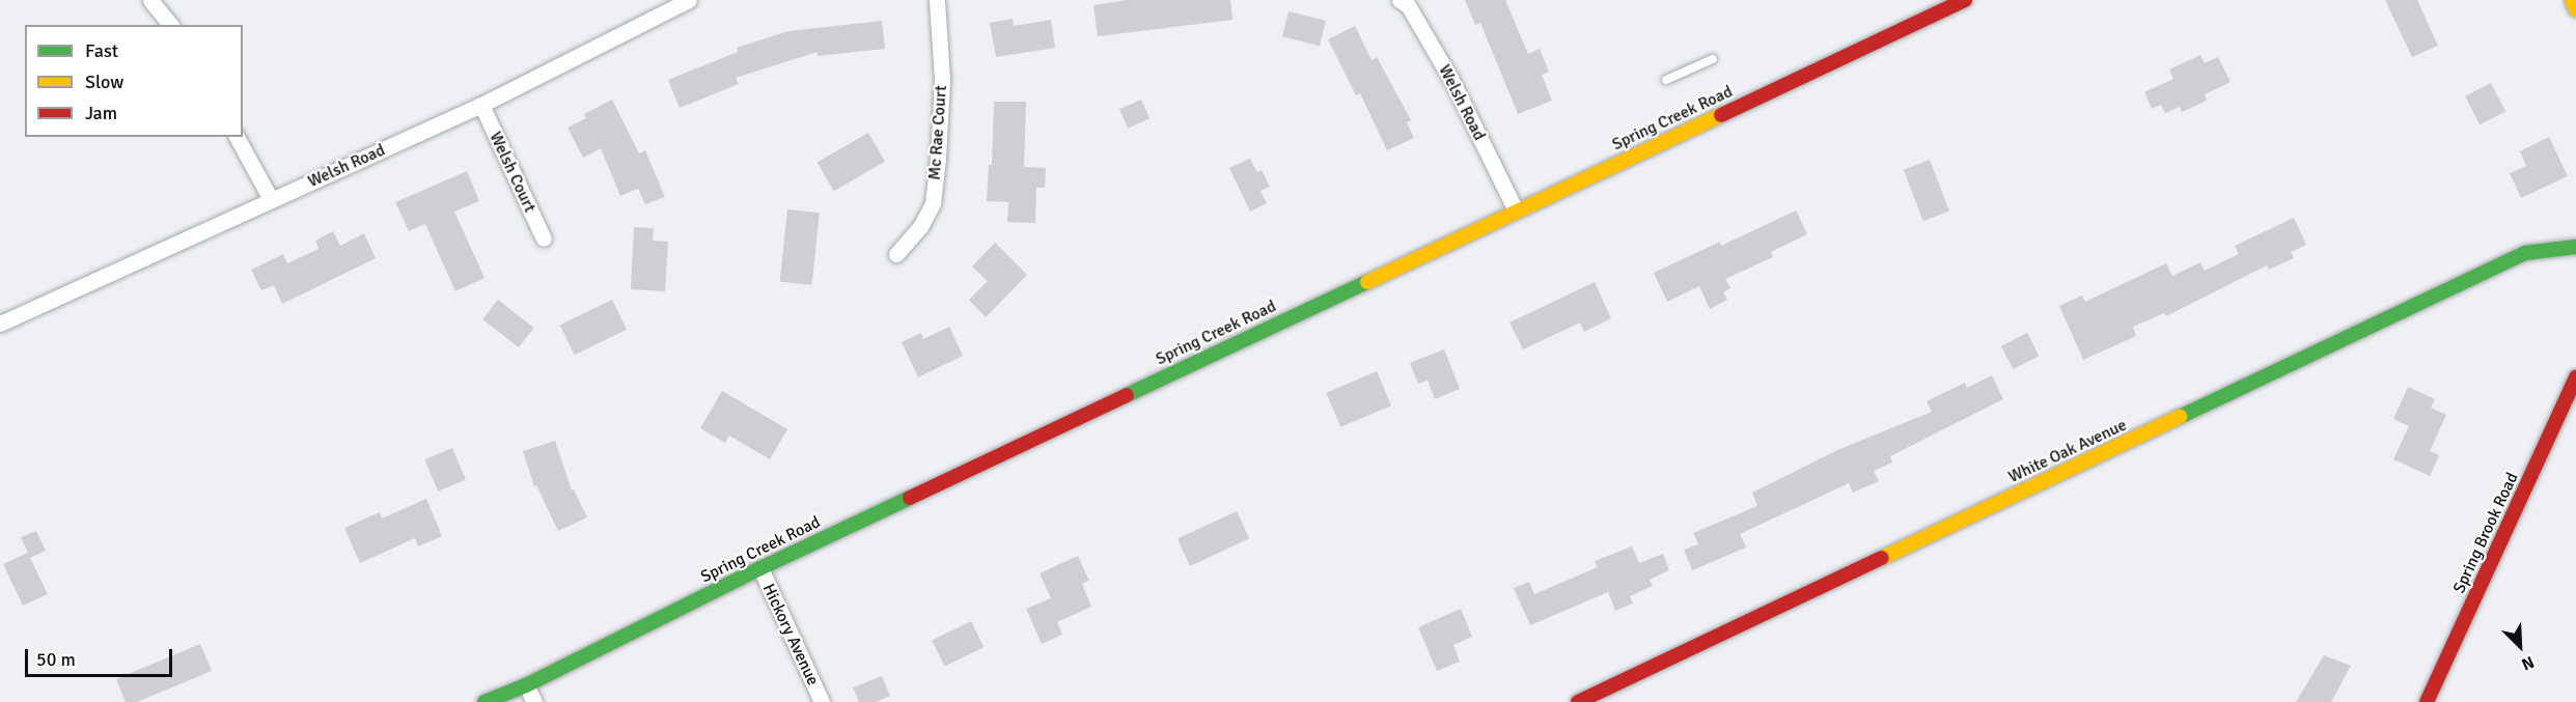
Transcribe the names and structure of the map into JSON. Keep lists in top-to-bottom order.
{
  "streets": {
    "main road": ["Spring Creek Road", "White Oak Avenue", "Spring Brook Road"],
    "street": [
      "Welsh Road",
      "Mc Rae Court",
      "Welsh Court",
      "Hickory Avenue"
    ]
  },
  "crossings": [
    ["Welsh Road", "Spring Creek Road"],
    ["Welsh Road", "Welsh Court"],
    ["Spring Creek Road", "Hickory Avenue"]
  ],
  "legend": ["Fast", "Slow", "Jam"],
  "scale_bar": "50 m",
  "north": "bottom right"
}
